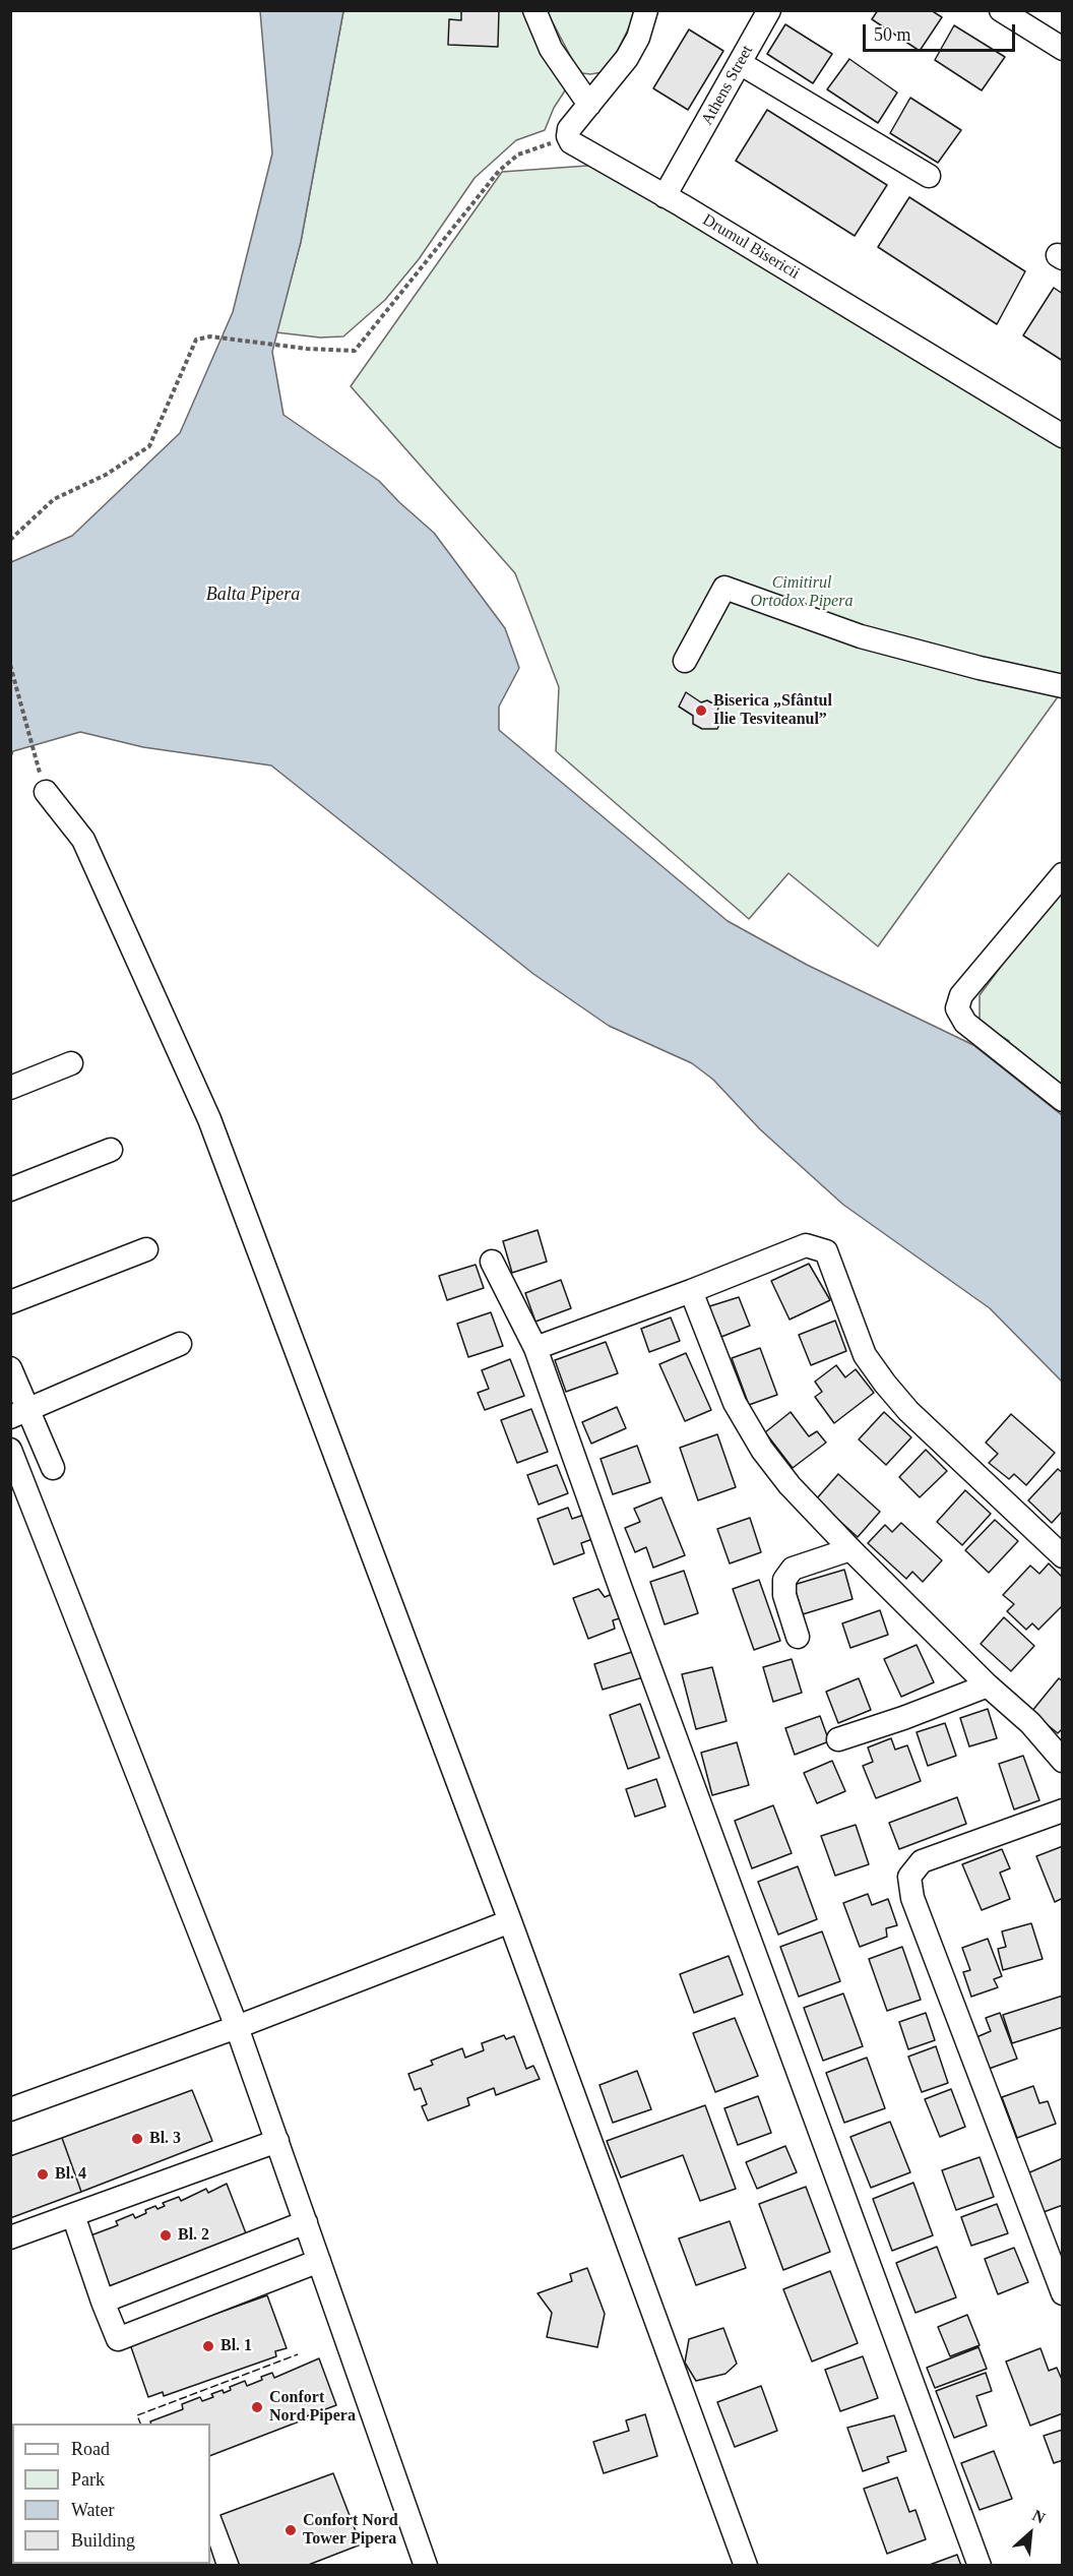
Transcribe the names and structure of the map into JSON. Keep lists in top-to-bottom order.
{
  "streets": {
    "street": ["Athens Street", "Drumul Bisericii"]
  },
  "crossings": [
    ["Athens Street", "Drumul Bisericii"]
  ],
  "water": ["Balta Pipera"],
  "parks": ["Cimitirul Ortodox Pipera"],
  "places": [
    "Biserica „Sfântul Ilie Tesviteanul”",
    "Bl. 3",
    "Bl. 4",
    "Bl. 2",
    "Bl. 1",
    "Confort Nord Pipera",
    "Confort Nord Tower Pipera"
  ],
  "legend": [
    "Road",
    "Park",
    "Water",
    "Building"
  ],
  "scale_bar": "50 m",
  "north": "top right"
}
